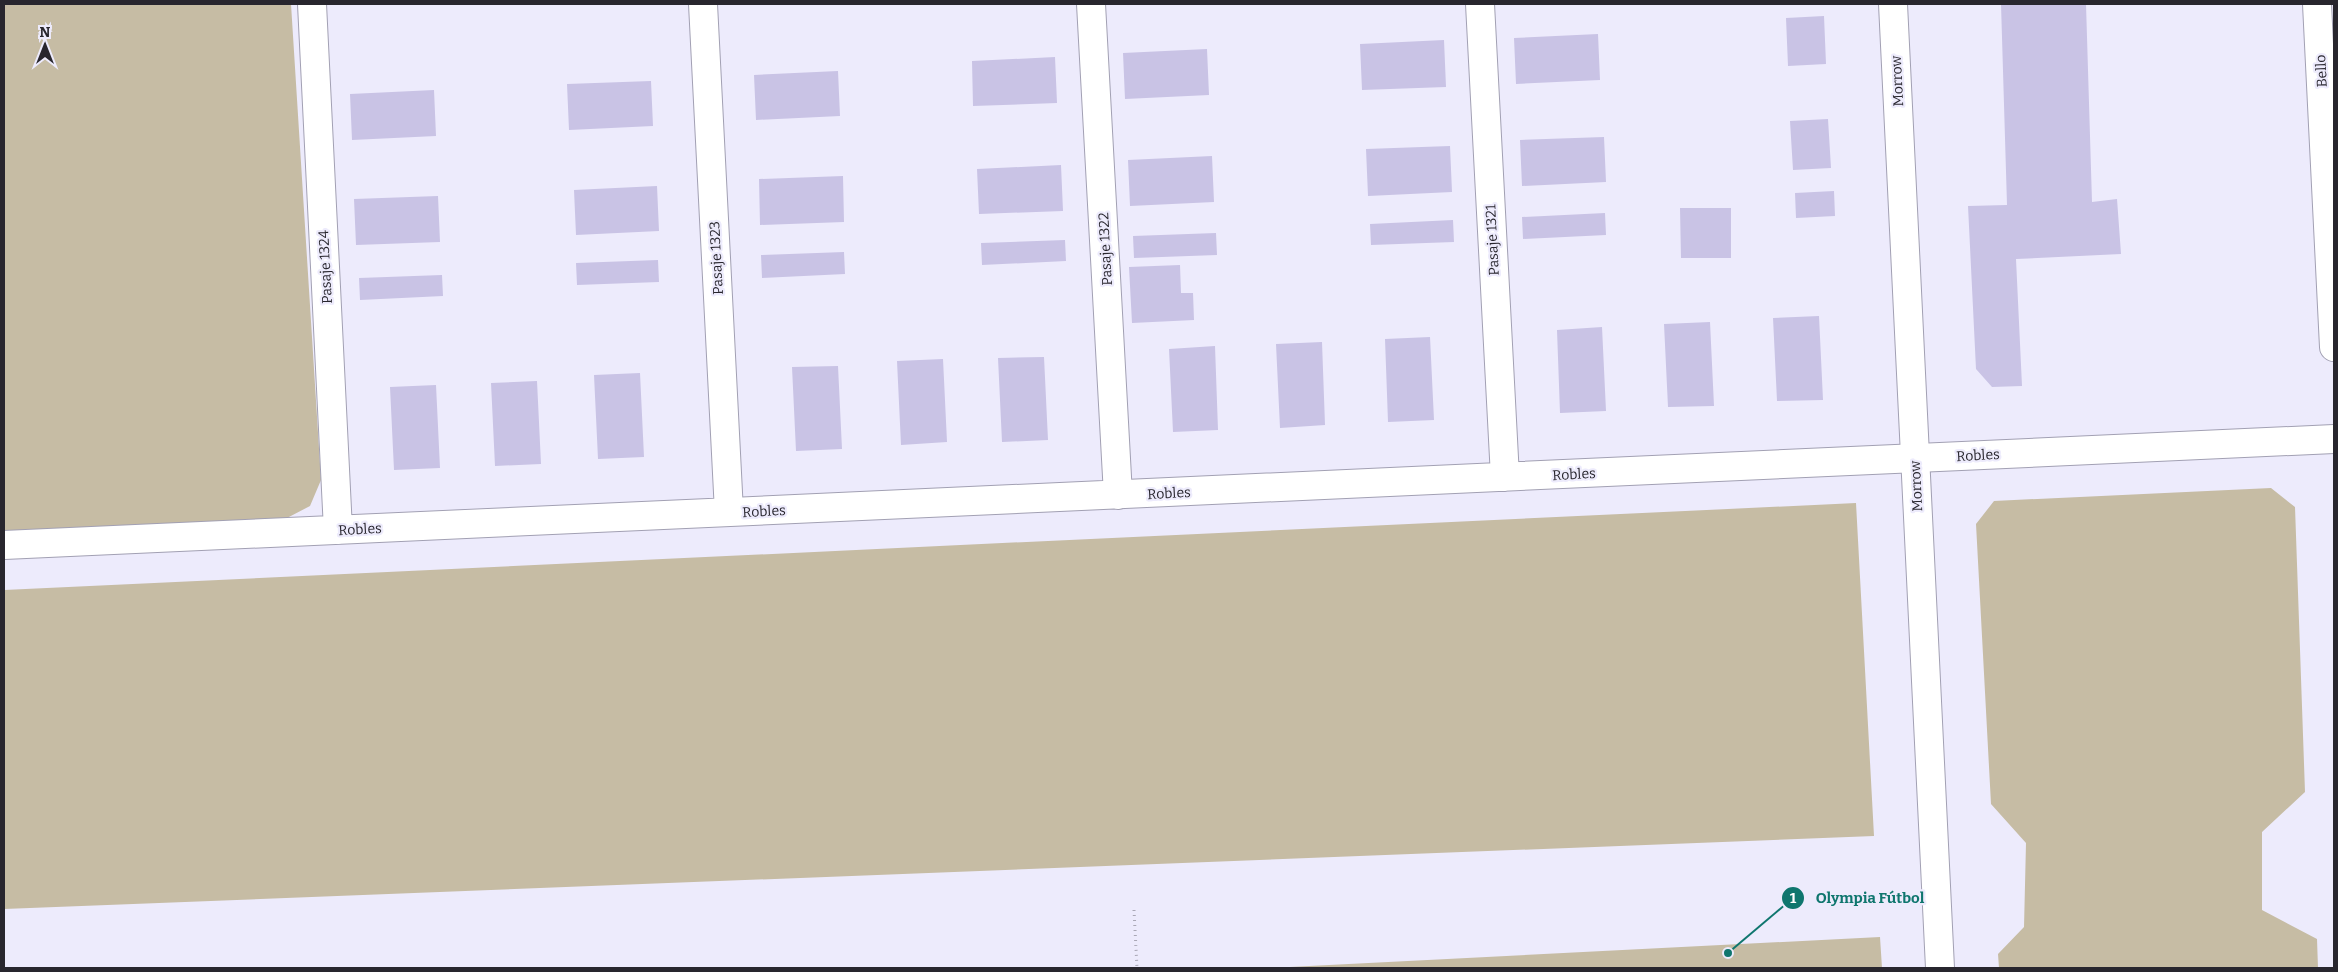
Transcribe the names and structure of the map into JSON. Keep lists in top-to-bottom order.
{
  "streets": {
    "street": [
      "Bello",
      "Morrow",
      "Pasaje 1321",
      "Pasaje 1322",
      "Pasaje 1323",
      "Pasaje 1324",
      "Robles"
    ]
  },
  "crossings": [
    ["Morrow", "Robles"],
    ["Pasaje 1321", "Robles"],
    ["Pasaje 1322", "Robles"],
    ["Pasaje 1323", "Robles"],
    ["Pasaje 1324", "Robles"]
  ],
  "places": ["Olympia Fútbol"],
  "north": "top"
}
